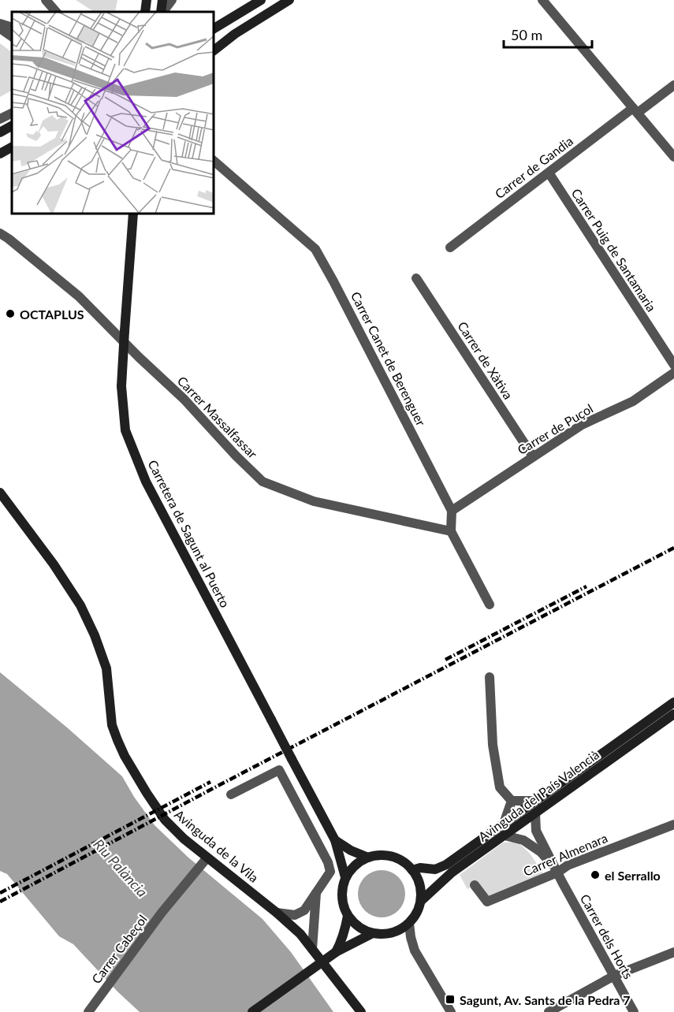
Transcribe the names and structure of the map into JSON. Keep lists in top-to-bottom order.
{
  "streets": {
    "street": [
      "Carrer de Gandia",
      "Carrer Puig de Santamaria",
      "Carrer Canet de Berenguer",
      "Carrer de Xàtiva",
      "Carrer Massalfassar",
      "Carrer de Puçol",
      "Carretera de Sagunt al Puerto",
      "Avinguda del País Valencià",
      "Avinguda de la Vila",
      "Carrer Almenara",
      "Carrer dels Horts",
      "Carrer Cabeçol"
    ]
  },
  "crossings": [
    ["Carrer de Gandia", "Carrer Puig de Santamaria"],
    ["Carrer Canet de Berenguer", "Carrer Massalfassar"],
    ["Carrer Canet de Berenguer", "Carrer de Puçol"],
    ["Carrer de Xàtiva", "Carrer de Puçol"],
    ["Carretera de Sagunt al Puerto", "Avinguda del País Valencià"],
    ["Avinguda del País Valencià", "Carrer dels Horts"],
    ["Avinguda de la Vila", "Carrer Cabeçol"],
    ["Carrer Almenara", "Carrer dels Horts"]
  ],
  "water": ["Riu Palància"],
  "places": {
    "other": ["OCTAPLUS", "el Serrallo"],
    "transit": ["Sagunt, Av. Sants de la Pedra 7"]
  },
  "scale_bar": "50 m"
}
